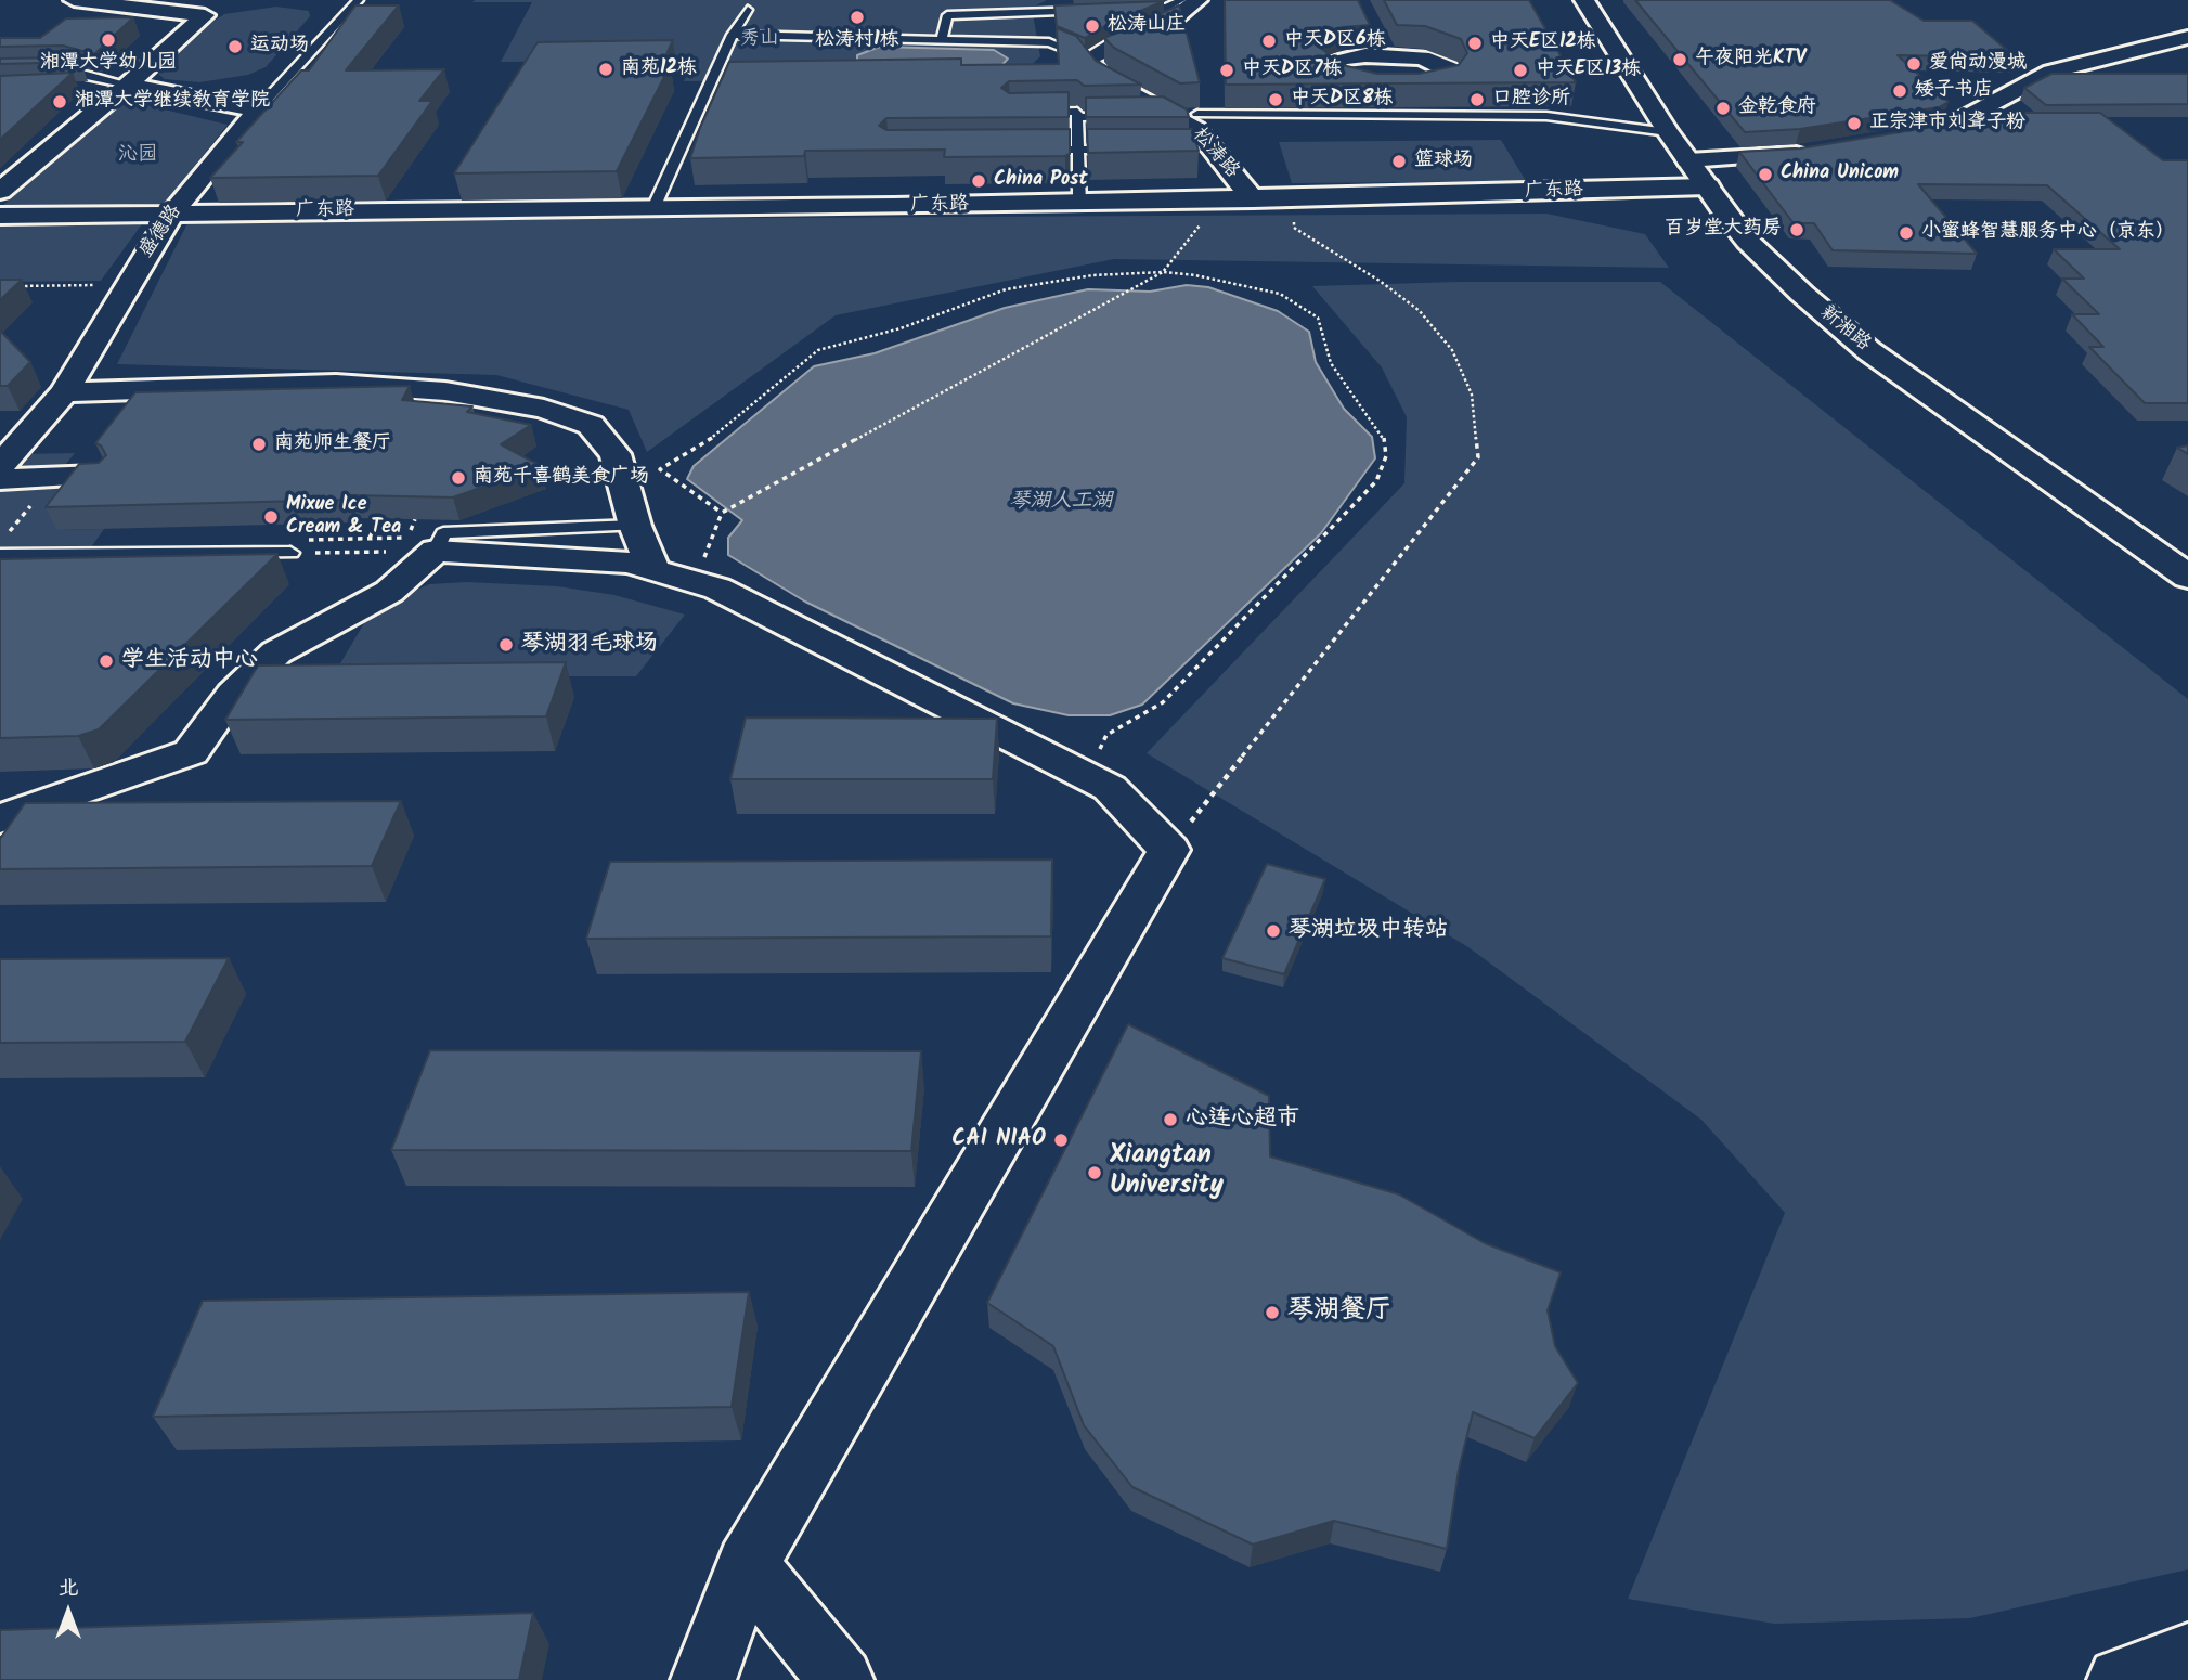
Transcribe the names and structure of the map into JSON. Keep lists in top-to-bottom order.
{
  "streets": {
    "street": [
      "松涛路",
      "广东路",
      "盛德路",
      "新湘路"
    ]
  },
  "crossings": [
    ["松涛路", "广东路"],
    ["广东路", "盛德路"],
    ["广东路", "新湘路"]
  ],
  "water": ["琴湖人工湖"],
  "parks": ["秀山", "沁园"],
  "places": [
    "松涛村1栋",
    "松涛山庄",
    "湘潭大学幼儿园",
    "中天D区6栋",
    "中天E区12栋",
    "运动场",
    "午夜阳光KTV",
    "爱尚动漫城",
    "南苑12栋",
    "中天D区7栋",
    "中天E区13栋",
    "矮子书店",
    "中天D区8栋",
    "口腔诊所",
    "湘潭大学继续教育学院",
    "金乾食府",
    "正宗津市刘聋子粉",
    "篮球场",
    "China Unicom",
    "China Post",
    "百岁堂大药房",
    "小蜜蜂智慧服务中心（京东）",
    "南苑师生餐厅",
    "南苑千喜鹤美食广场",
    "Mixue Ice Cream & Tea",
    "琴湖羽毛球场",
    "学生活动中心",
    "琴湖垃圾中转站",
    "心连心超市",
    "CAI NIAO",
    "Xiangtan University",
    "琴湖餐厅"
  ],
  "north": "top"
}
